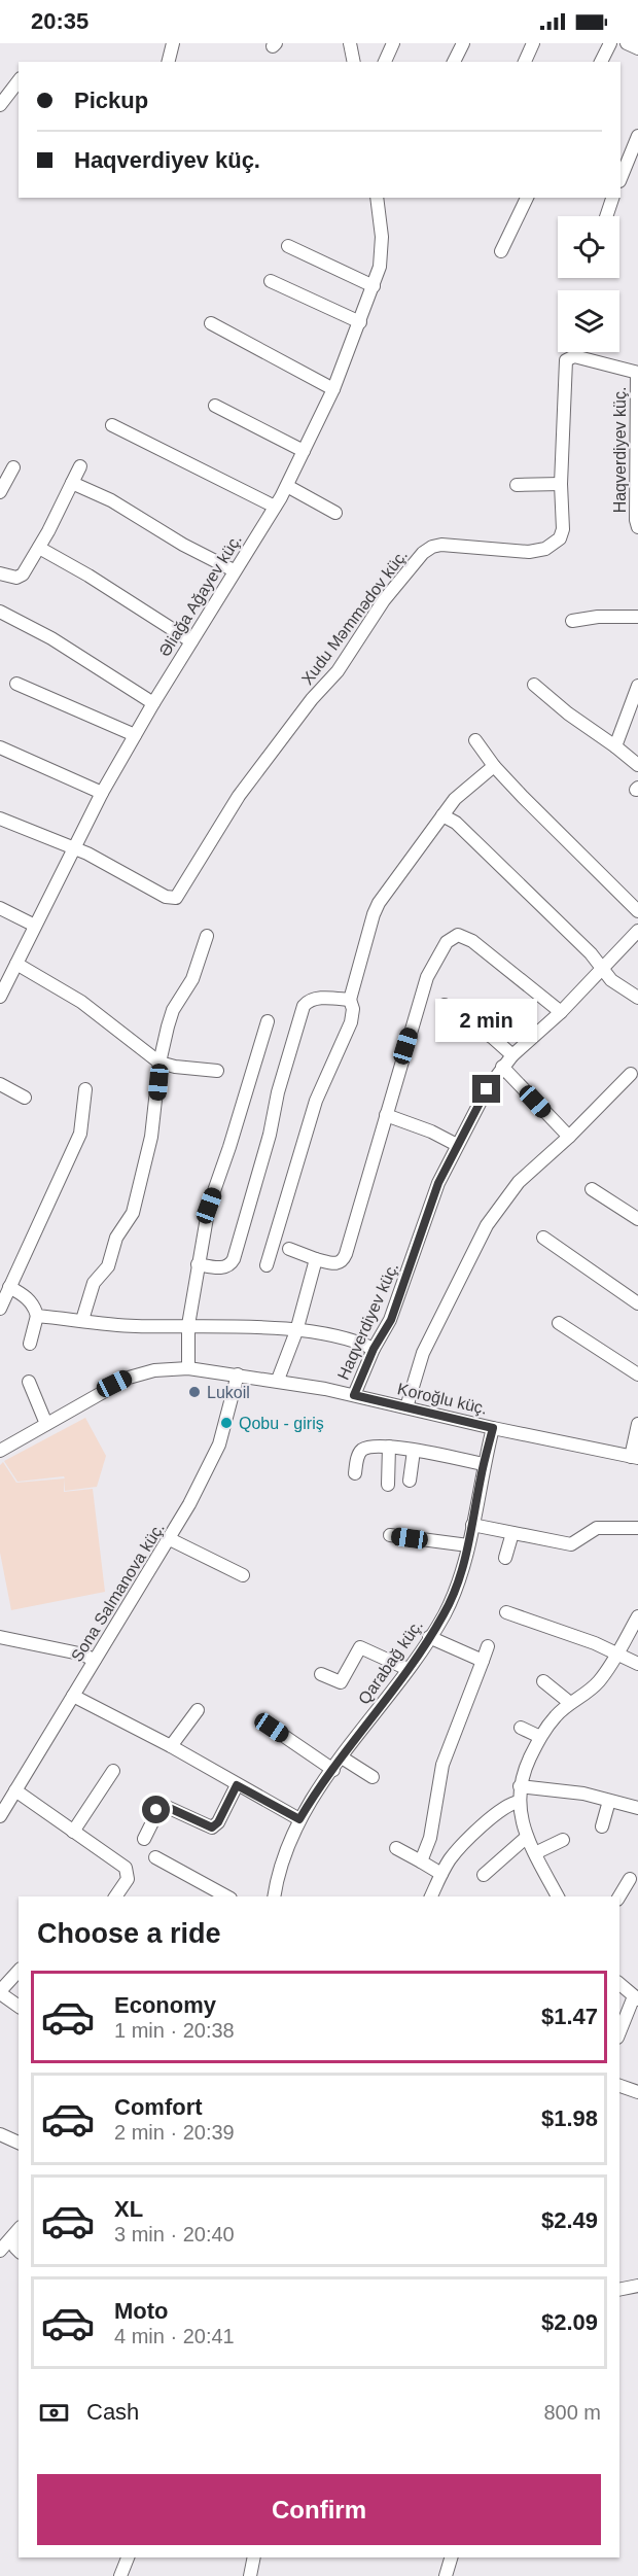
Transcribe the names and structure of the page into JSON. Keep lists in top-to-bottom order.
{
  "streets": {
    "street": [
      "Haqverdiyev küç.",
      "Əliağa Ağayev küç.",
      "Xudu Məmmədov küç.",
      "Koroğlu küç.",
      "Sona Salmanova küç.",
      "Qarabağ küç."
    ]
  },
  "crossings": [
    ["Haqverdiyev küç.", "Xudu Məmmədov küç."],
    ["Haqverdiyev küç.", "Koroğlu küç."],
    ["Əliağa Ağayev küç.", "Xudu Məmmədov küç."],
    ["Koroğlu küç.", "Sona Salmanova küç."],
    ["Koroğlu küç.", "Qarabağ küç."]
  ],
  "places": ["Lukoil", "Qobu - giriş"],
  "page": {
    "status": "20:35",
    "banner": ["Pickup", "Haqverdiyev küç."],
    "bubble": "2 min",
    "heading": "Choose a ride",
    "list": [
      {
        "name": "Economy",
        "note": "1 min · 20:38",
        "value": "$1.47"
      },
      {
        "name": "Comfort",
        "note": "2 min · 20:39",
        "value": "$1.98"
      },
      {
        "name": "XL",
        "note": "3 min · 20:40",
        "value": "$2.49"
      },
      {
        "name": "Moto",
        "note": "4 min · 20:41",
        "value": "$2.09"
      }
    ],
    "pay": ["Cash", "800 m"],
    "buttons": "Confirm"
  }
}
